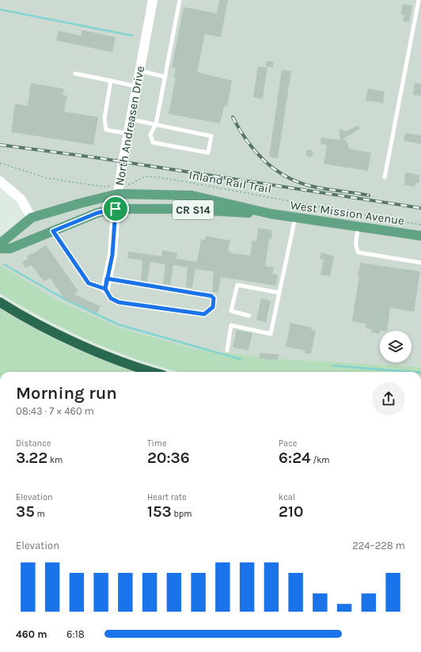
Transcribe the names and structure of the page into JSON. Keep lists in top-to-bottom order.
{
  "streets": {
    "main road": ["CR S14", "West Mission Avenue"],
    "street": ["North Andreasen Drive"],
    "path": ["Inland Rail Trail"]
  },
  "crossings": [
    ["North Andreasen Drive", "West Mission Avenue"]
  ],
  "page": {
    "heading": ["Morning run", "08:43 · 7 × 460 m"],
    "stats": [
      ["Distance", "3.22 km"],
      ["Time", "20:36"],
      ["Pace", "6:24 /km"],
      ["Elevation", "35 m"],
      ["Heart rate", "153 bpm"],
      ["kcal", "210"]
    ],
    "chart": ["Elevation", "224–228 m"],
    "list": [
      {
        "name": "460 m",
        "note": "6:18"
      }
    ]
  }
}
